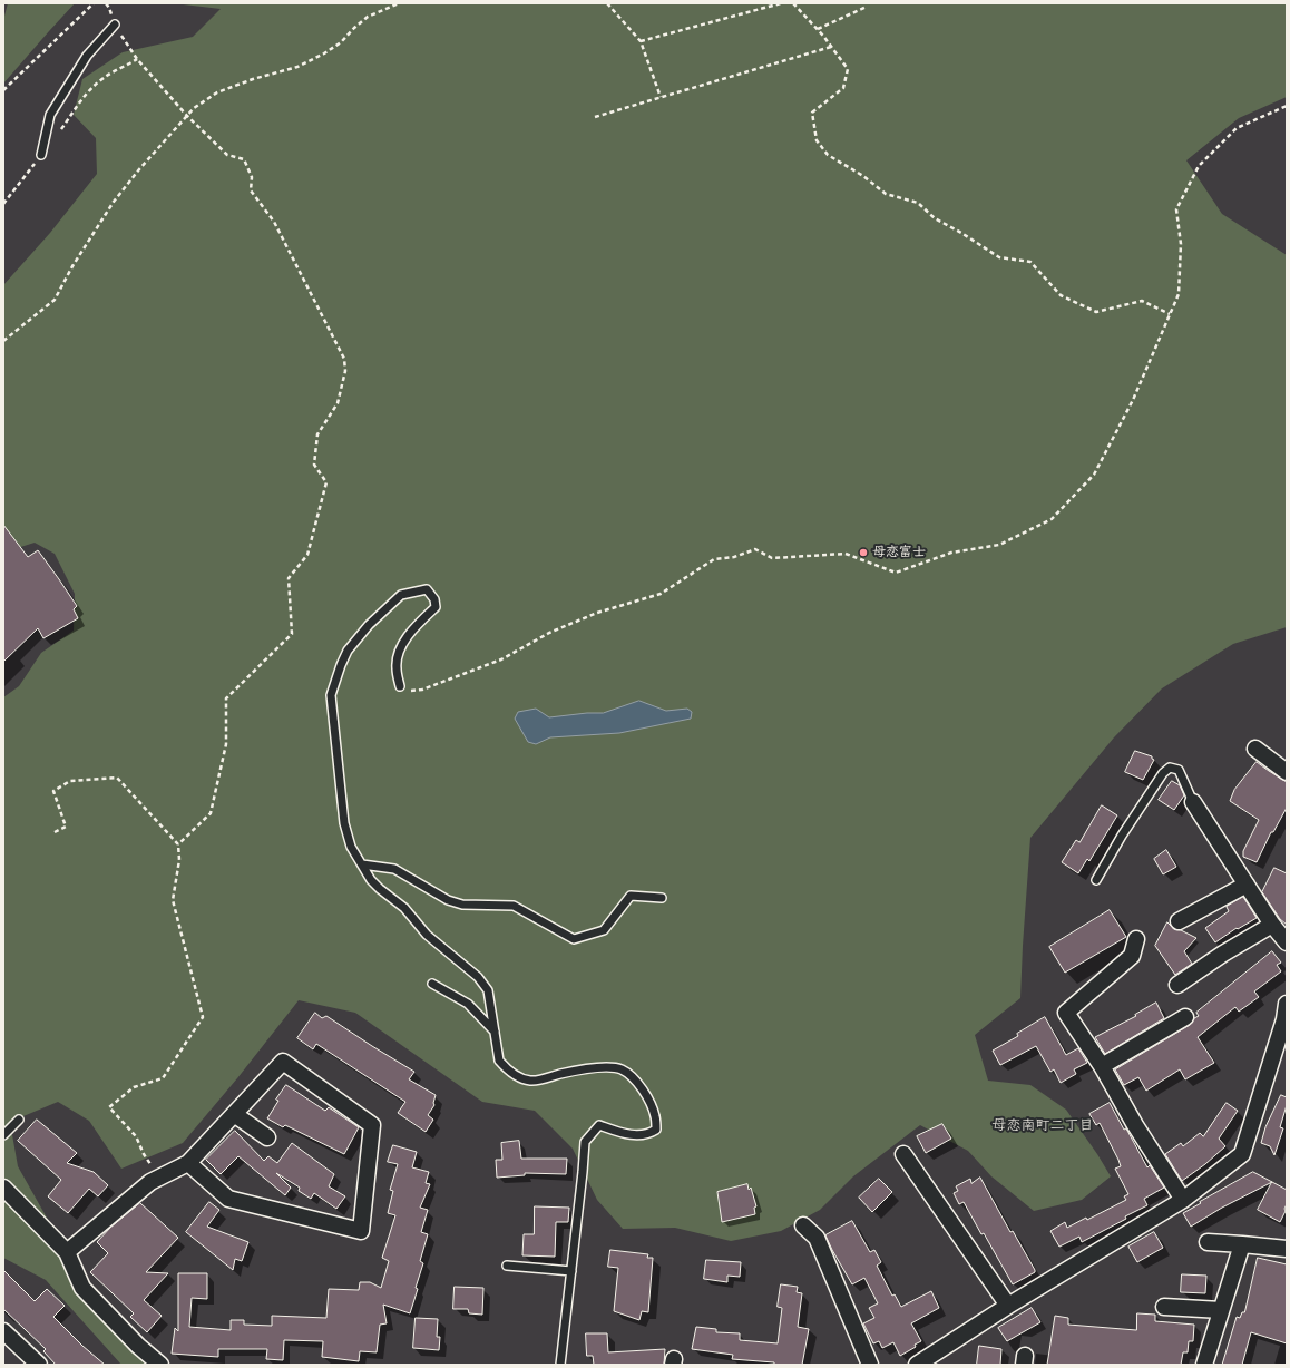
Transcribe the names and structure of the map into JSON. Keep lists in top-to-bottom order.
{
  "districts": ["母恋南町二丁目"],
  "places": ["母恋富士"]
}
